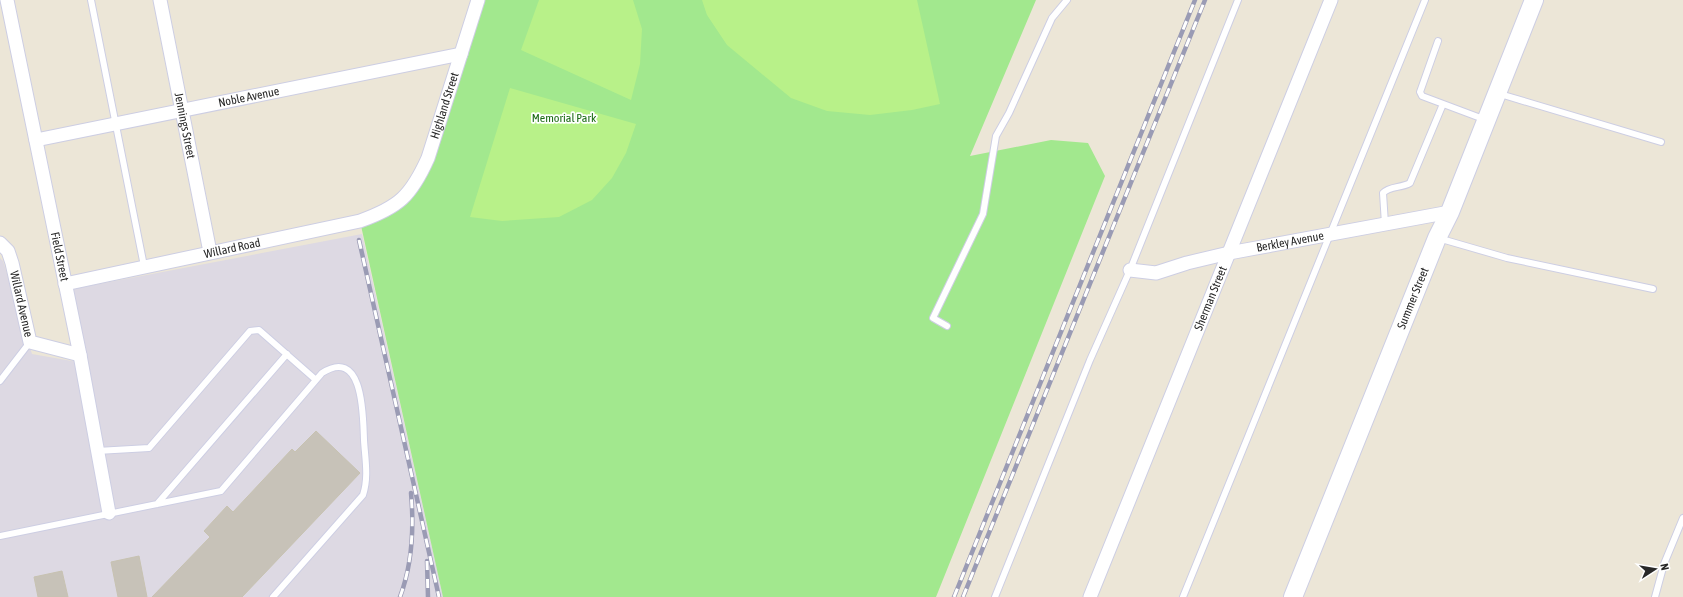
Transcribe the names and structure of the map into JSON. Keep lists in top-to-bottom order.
{
  "streets": {
    "street": [
      "Noble Avenue",
      "Highland Street",
      "Jennings Street",
      "Berkley Avenue",
      "Willard Road",
      "Field Street",
      "Sherman Street",
      "Summer Street",
      "Willard Avenue"
    ]
  },
  "crossings": [
    ["Noble Avenue", "Highland Street"],
    ["Noble Avenue", "Jennings Street"],
    ["Noble Avenue", "Field Street"],
    ["Highland Street", "Willard Road"],
    ["Jennings Street", "Willard Road"],
    ["Berkley Avenue", "Sherman Street"],
    ["Berkley Avenue", "Summer Street"],
    ["Willard Road", "Field Street"],
    ["Field Street", "Willard Avenue"]
  ],
  "parks": ["Memorial Park"],
  "north": "right"
}
